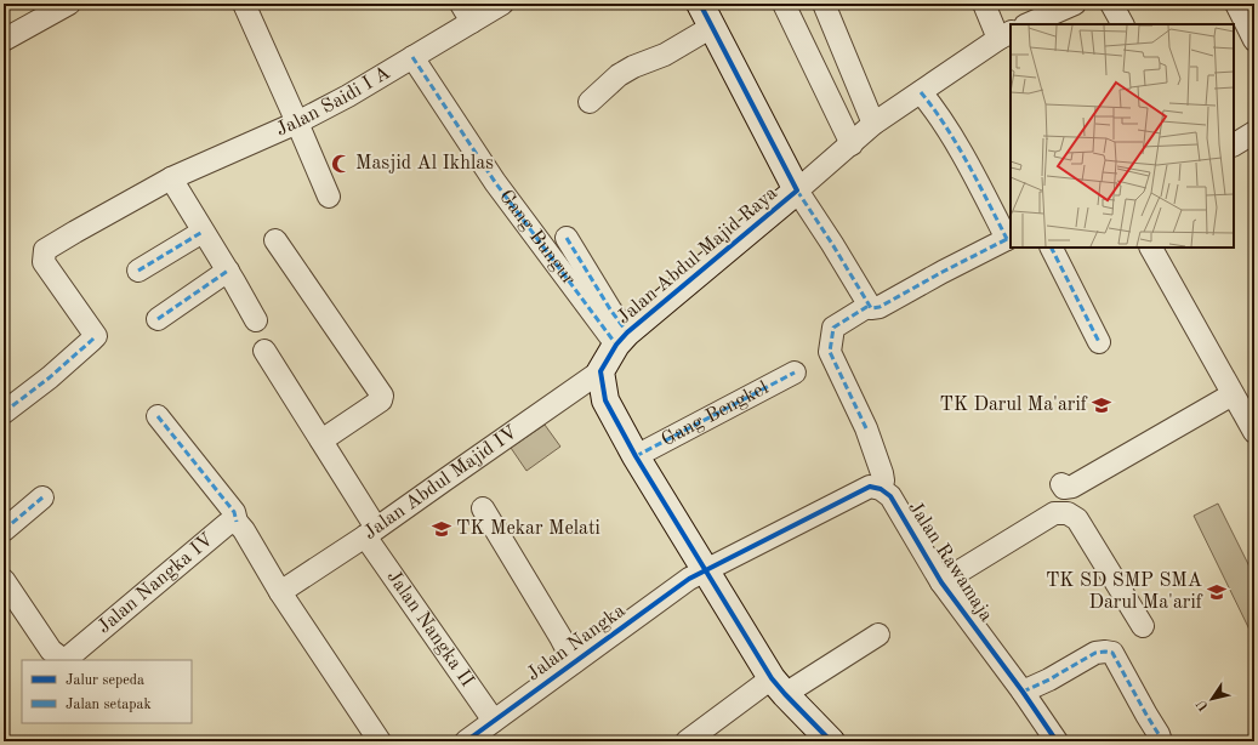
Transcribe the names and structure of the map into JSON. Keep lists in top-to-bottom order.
{
  "streets": {
    "street": [
      "Jalan Saidi I A",
      "Gang Bungur",
      "Jalan Abdul Majid Raya",
      "Gang Bengkel",
      "Jalan Abdul Majid IV",
      "Jalan Rawamaja",
      "Jalan Nangka IV",
      "Jalan Nangka II",
      "Jalan Nangka"
    ]
  },
  "crossings": [
    ["Jalan Saidi I A", "Gang Bungur"],
    ["Gang Bungur", "Jalan Abdul Majid Raya"],
    ["Jalan Abdul Majid Raya", "Jalan Abdul Majid IV"],
    ["Jalan Abdul Majid IV", "Jalan Nangka II"],
    ["Jalan Nangka II", "Jalan Nangka"]
  ],
  "places": {
    "mosque": ["Masjid Al Ikhlas"],
    "school or university": ["TK Darul Ma'arif", "TK Mekar Melati", "TK SD SMP SMA Darul Ma'arif"]
  },
  "legend": ["Jalur sepeda", "Jalan setapak"],
  "north": "bottom left"
}
